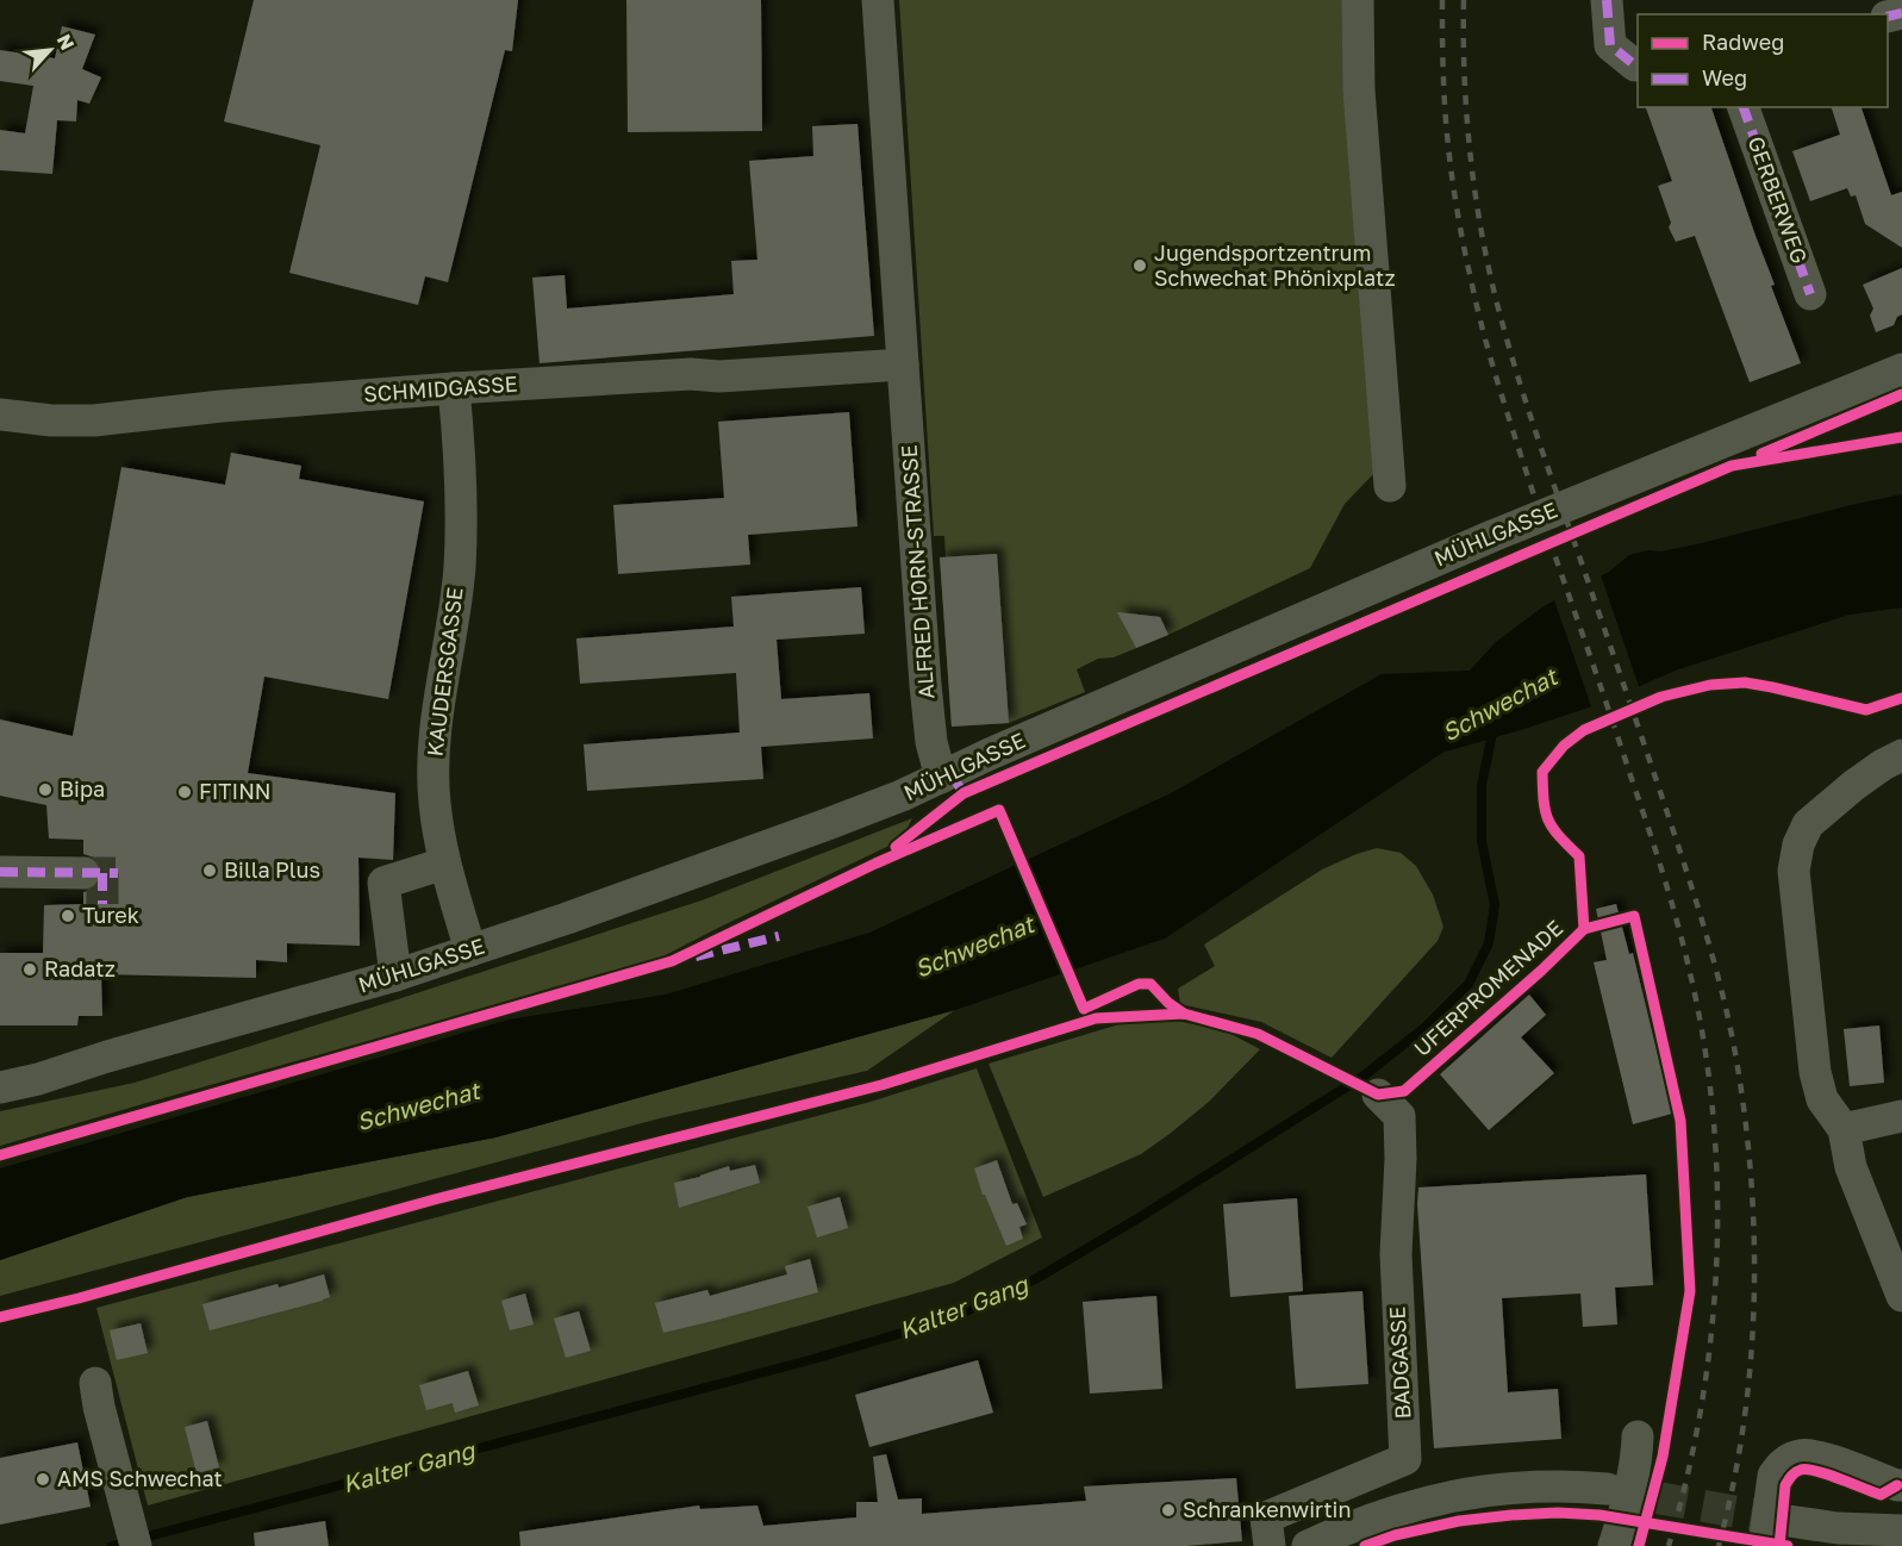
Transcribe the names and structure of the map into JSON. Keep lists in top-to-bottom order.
{
  "streets": {
    "street": [
      "GERBERWEG",
      "SCHMIDGASSE",
      "MÜHLGASSE",
      "ALFRED HORN-STRASSE",
      "KAUDERSGASSE",
      "BADGASSE"
    ],
    "cycle path": ["UFERPROMENADE"]
  },
  "crossings": [
    ["SCHMIDGASSE", "ALFRED HORN-STRASSE"],
    ["SCHMIDGASSE", "KAUDERSGASSE"],
    ["MÜHLGASSE", "ALFRED HORN-STRASSE"],
    ["MÜHLGASSE", "KAUDERSGASSE"]
  ],
  "water": ["Schwechat", "Kalter Gang"],
  "places": [
    "Jugendsportzentrum Schwechat Phönixplatz",
    "Bipa",
    "FITINN",
    "Billa Plus",
    "Turek",
    "Radatz",
    "AMS Schwechat",
    "Schrankenwirtin"
  ],
  "legend": ["Radweg", "Weg"],
  "north": "top right"
}
